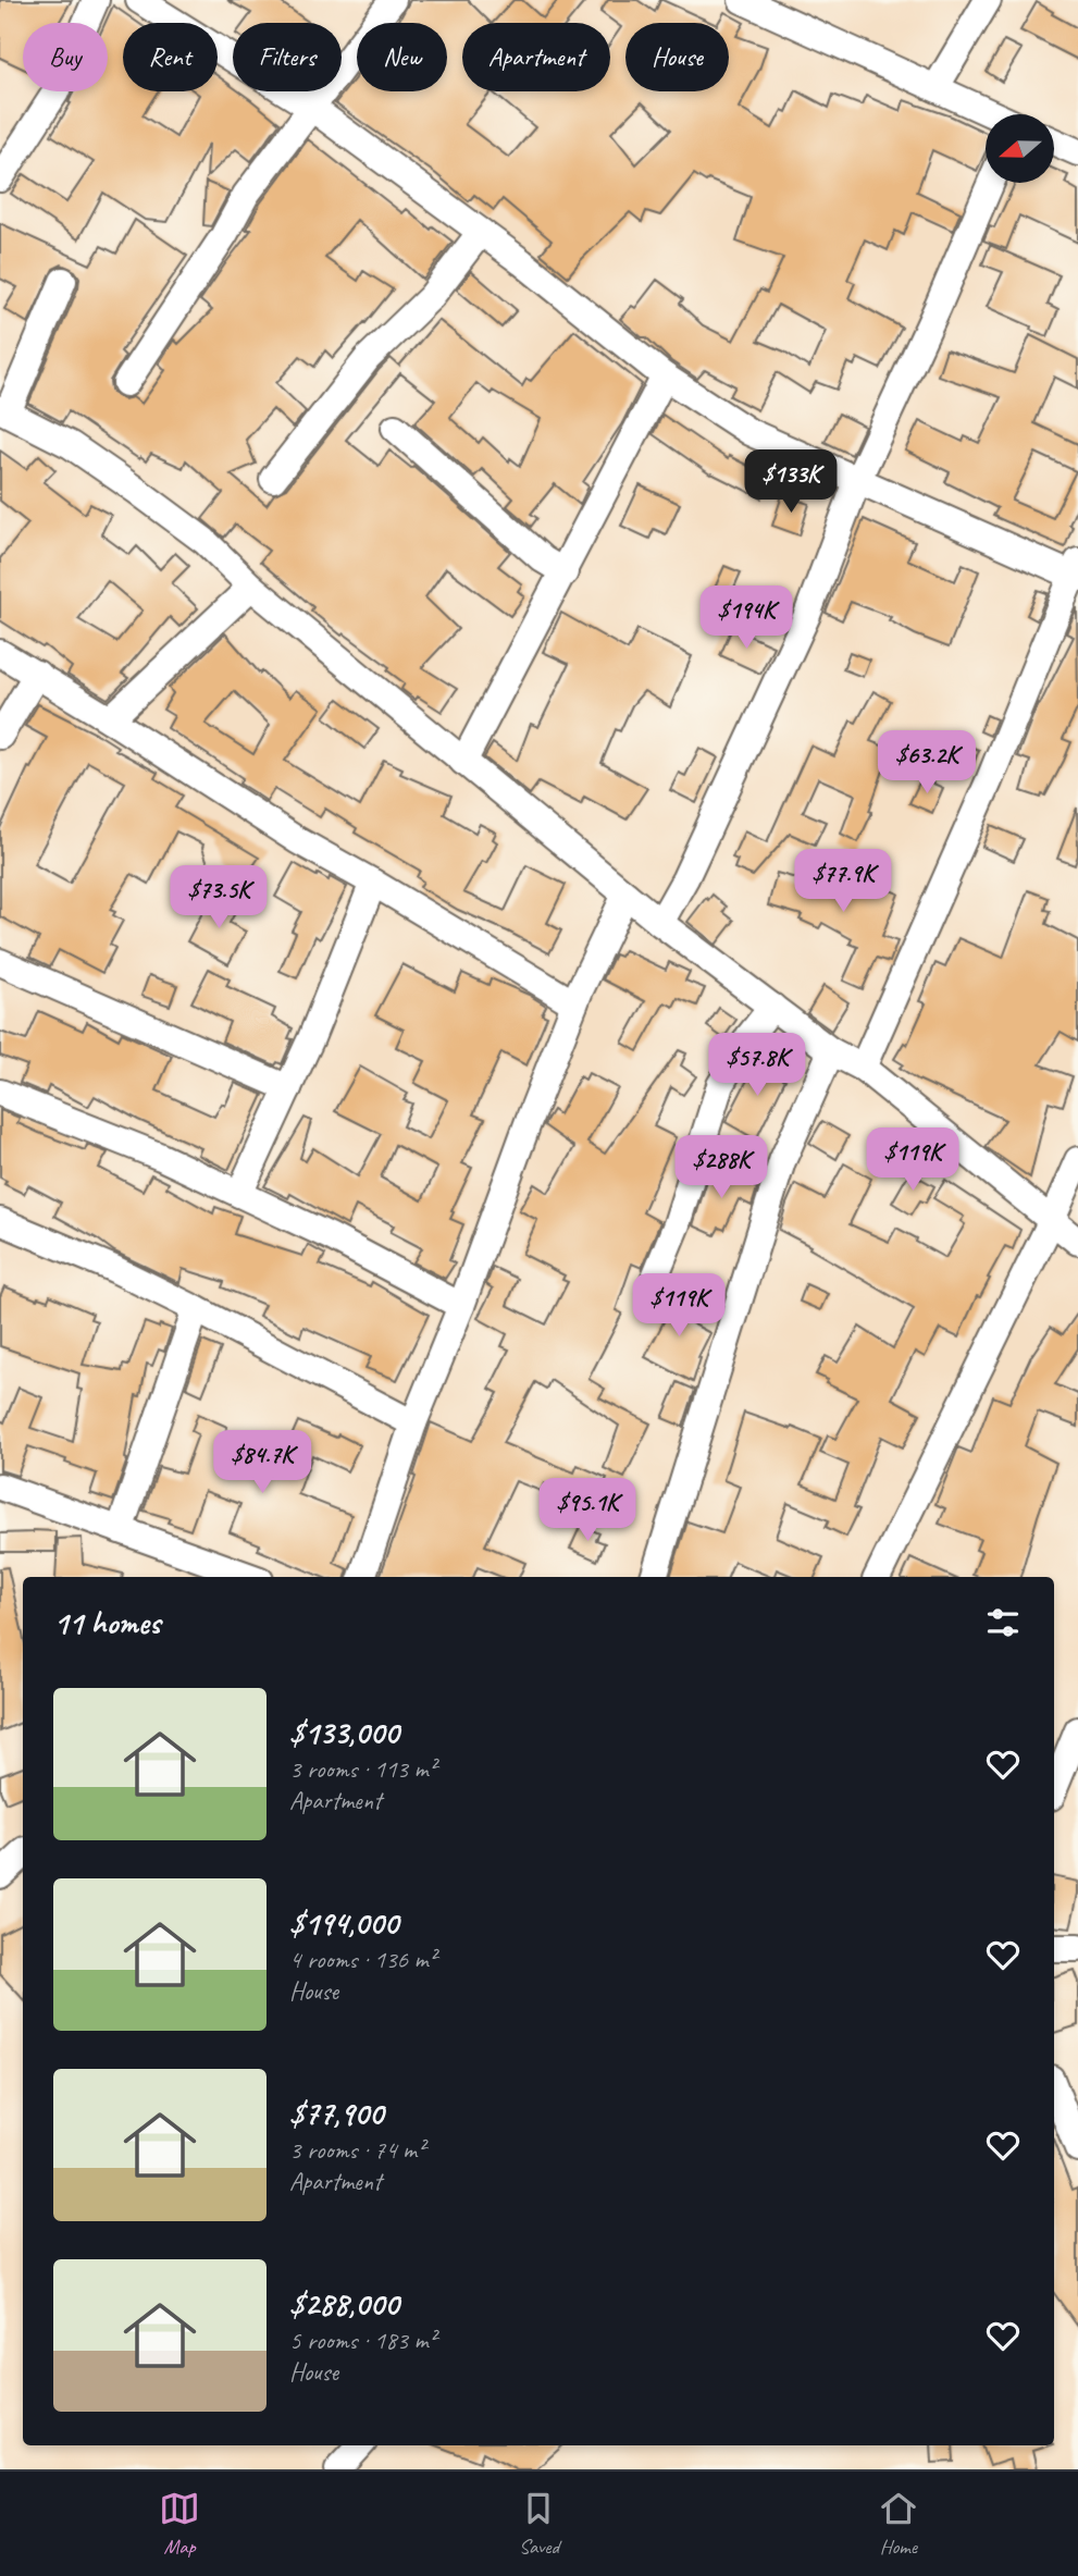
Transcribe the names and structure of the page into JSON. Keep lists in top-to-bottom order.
{
  "north": "left",
  "page": {
    "chip": [
      "Buy",
      "Rent",
      "Filters",
      "New",
      "Apartment",
      "House"
    ],
    "price": [
      "$133K",
      "$194K",
      "$63.2K",
      "$77.9K",
      "$73.5K",
      "$57.8K",
      "$119K",
      "$288K",
      "$119K",
      "$84.7K",
      "$95.1K"
    ],
    "heading": "11 homes",
    "list": [
      {
        "name": "$133,000",
        "note": "3 rooms · 113 m² · Apartment"
      },
      {
        "name": "$194,000",
        "note": "4 rooms · 136 m² · House"
      },
      {
        "name": "$77,900",
        "note": "3 rooms · 74 m² · Apartment"
      },
      {
        "name": "$288,000",
        "note": "5 rooms · 183 m² · House"
      }
    ],
    "tabs": ["Map", "Saved", "Home"]
  }
}
